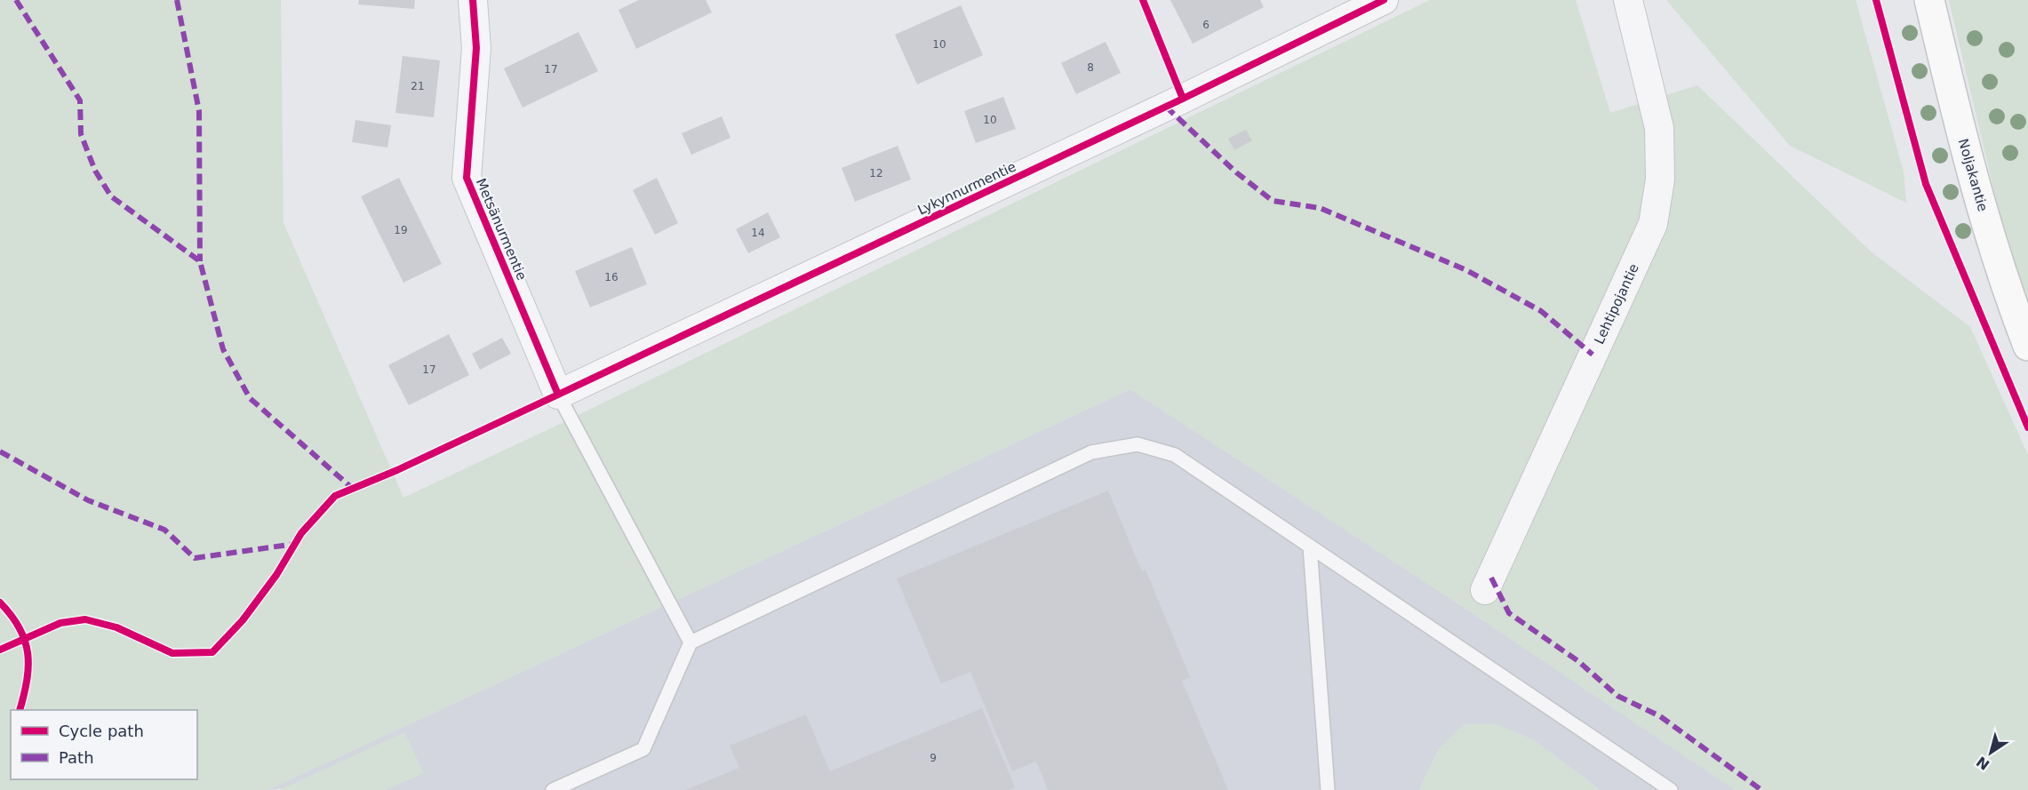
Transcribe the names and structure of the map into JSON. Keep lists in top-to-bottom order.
{
  "streets": {
    "main road": ["Noljakantie"],
    "street": ["Lykynnurmentie", "Metsänurmentie", "Lehtipojantie"]
  },
  "crossings": [
    ["Lykynnurmentie", "Metsänurmentie"]
  ],
  "house_numbers": [
    "6",
    "10",
    "8",
    "17",
    "21",
    "10",
    "12",
    "19",
    "14",
    "16",
    "17",
    "9"
  ],
  "legend": ["Cycle path", "Path"],
  "north": "bottom left"
}
